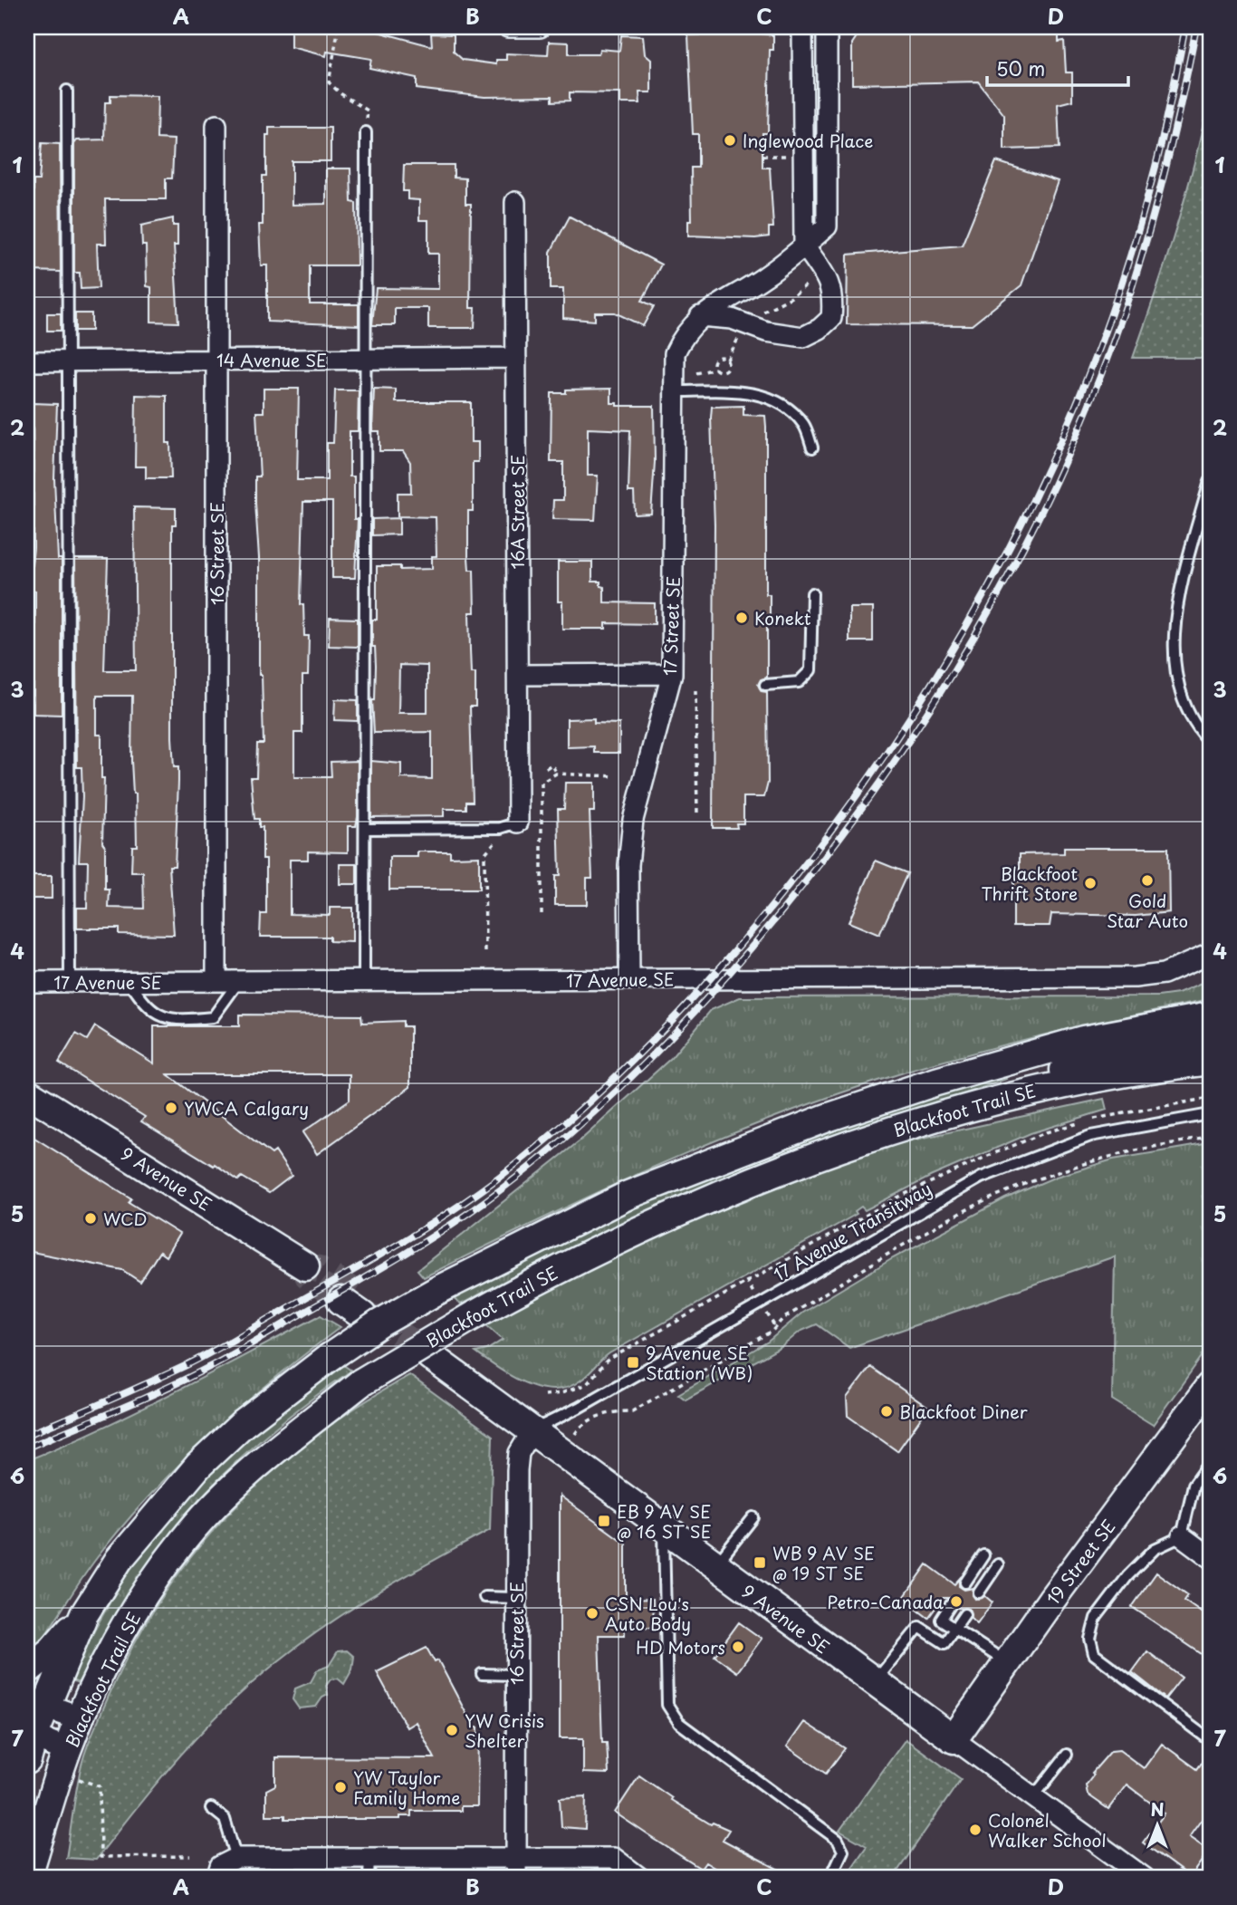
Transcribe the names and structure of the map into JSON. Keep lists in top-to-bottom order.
{
  "streets": {
    "main road": ["Blackfoot Trail SE", "9 Avenue SE", "19 Street SE"],
    "street": [
      "14 Avenue SE",
      "16A Street SE",
      "16 Street SE",
      "17 Street SE",
      "17 Avenue SE"
    ],
    "lane": ["17 Avenue Transitway"]
  },
  "crossings": [
    ["14 Avenue SE", "16A Street SE"],
    ["14 Avenue SE", "16 Street SE"],
    ["16 Street SE", "17 Avenue SE"],
    ["16 Street SE", "9 Avenue SE"],
    ["16 Street SE", "17 Avenue Transitway"],
    ["17 Street SE", "17 Avenue SE"],
    ["9 Avenue SE", "17 Avenue Transitway"],
    ["9 Avenue SE", "19 Street SE"]
  ],
  "places": {
    "other": [
      "Inglewood Place",
      "Konekt",
      "Gold Star Auto",
      "Blackfoot Thrift Store",
      "YWCA Calgary",
      "WCD",
      "Blackfoot Diner",
      "Petro-Canada",
      "CSN Lou's Auto Body",
      "HD Motors",
      "YW Crisis Shelter",
      "YW Taylor Family Home",
      "Colonel Walker School"
    ],
    "transit": ["9 Avenue SE Station (WB)", "EB 9 AV SE @ 16 ST SE", "WB 9 AV SE @ 19 ST SE"]
  },
  "scale_bar": "50 m",
  "north": "top",
  "grid": {
    "columns": [
      "A",
      "B",
      "C",
      "D"
    ],
    "rows": [
      "1",
      "2",
      "3",
      "4",
      "5",
      "6",
      "7"
    ]
  }
}
